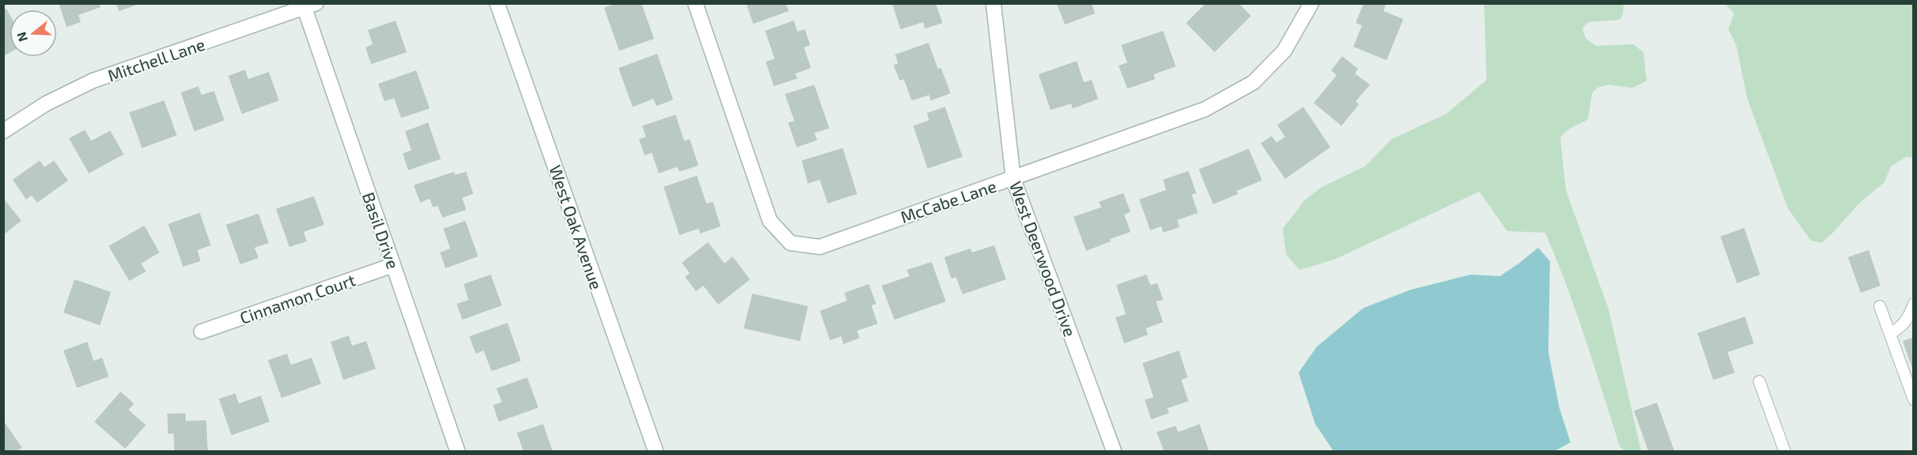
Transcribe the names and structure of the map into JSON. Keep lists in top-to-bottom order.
{
  "streets": {
    "street": [
      "Mitchell Lane",
      "McCabe Lane",
      "West Oak Avenue",
      "Basil Drive",
      "West Deerwood Drive",
      "Cinnamon Court"
    ]
  },
  "crossings": [
    ["Mitchell Lane", "Basil Drive"],
    ["McCabe Lane", "West Deerwood Drive"],
    ["Basil Drive", "Cinnamon Court"]
  ],
  "north": "left"
}
